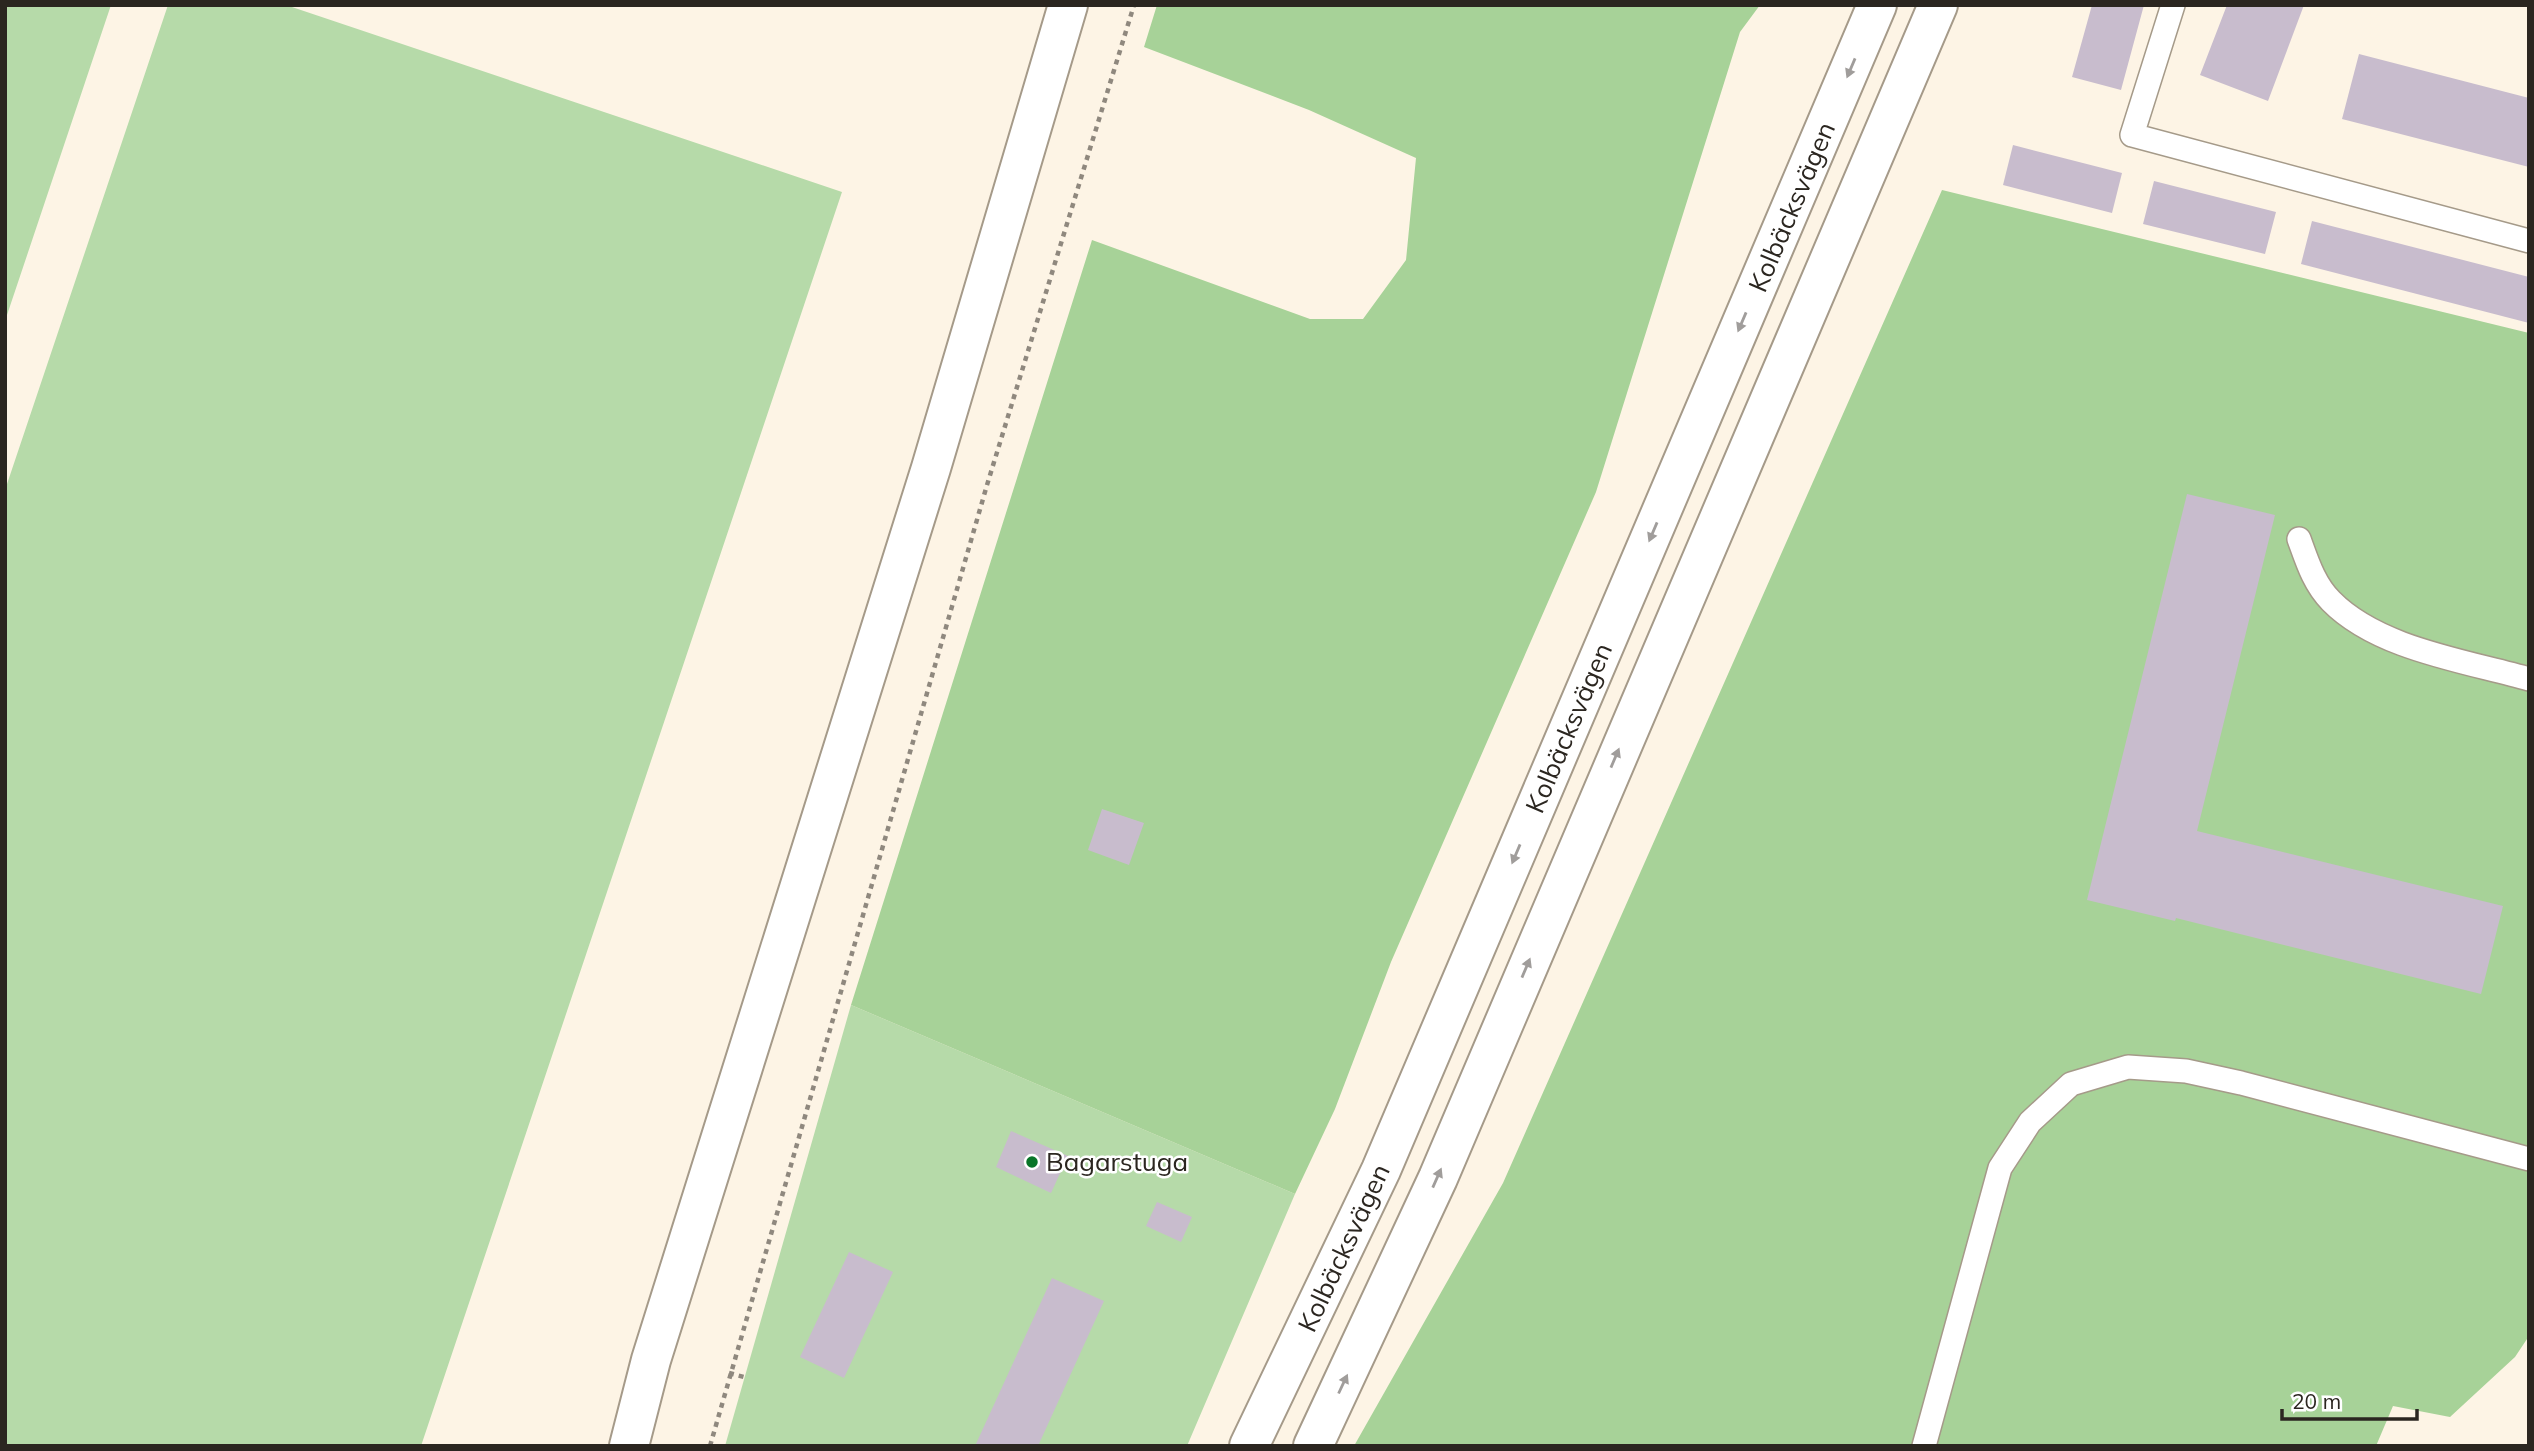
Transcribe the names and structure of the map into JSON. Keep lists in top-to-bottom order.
{
  "streets": {
    "main road": ["Kolbäcksvägen"]
  },
  "places": ["Bagarstuga"],
  "scale_bar": "20 m"
}
